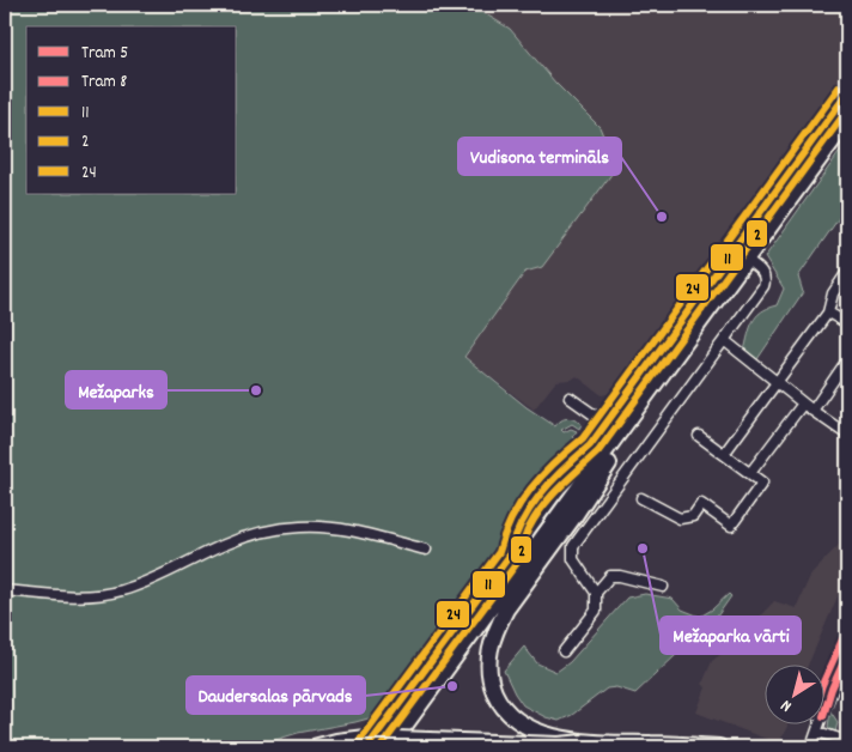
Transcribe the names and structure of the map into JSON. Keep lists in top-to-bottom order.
{
  "places": [
    "Vudisona termināls",
    "Mežaparks",
    "Mežaparka vārti",
    "Daudersalas pārvads"
  ],
  "lines": [
    "transit line 24",
    "transit line 11",
    "transit line 2",
    "tram line 5",
    "tram line 8"
  ],
  "legend": [
    "Tram 5",
    "Tram 8",
    "11",
    "2",
    "24"
  ],
  "north": "bottom left"
}
